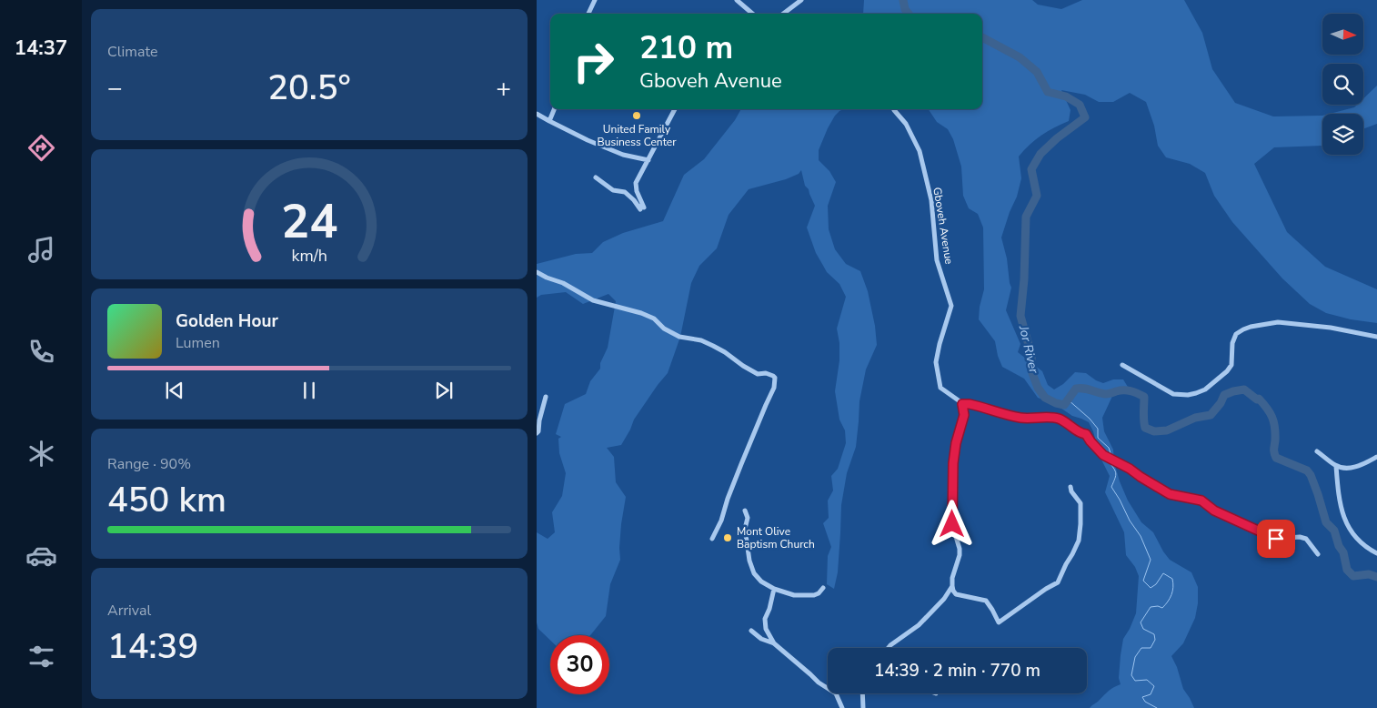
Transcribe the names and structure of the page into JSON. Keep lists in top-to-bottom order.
{
  "streets": {
    "street": ["Gboveh Avenue"]
  },
  "water": ["Jor River"],
  "places": ["United Family Business Center", "Mont Olive Baptism Church"],
  "north": "right",
  "page": {
    "tabs": "14:37",
    "tile": [
      "Climate",
      ["Range · 90%", "450 km"],
      ["Arrival", "14:39"]
    ],
    "turn": ["210 m", "Gboveh Avenue"],
    "heat": ["−", "20.5°", "+"],
    "song": ["Golden Hour", "Lumen"],
    "limit": "30",
    "trip": "14:39 · 2 min · 770 m",
    "gauge": ["24", "km/h"]
  }
}
